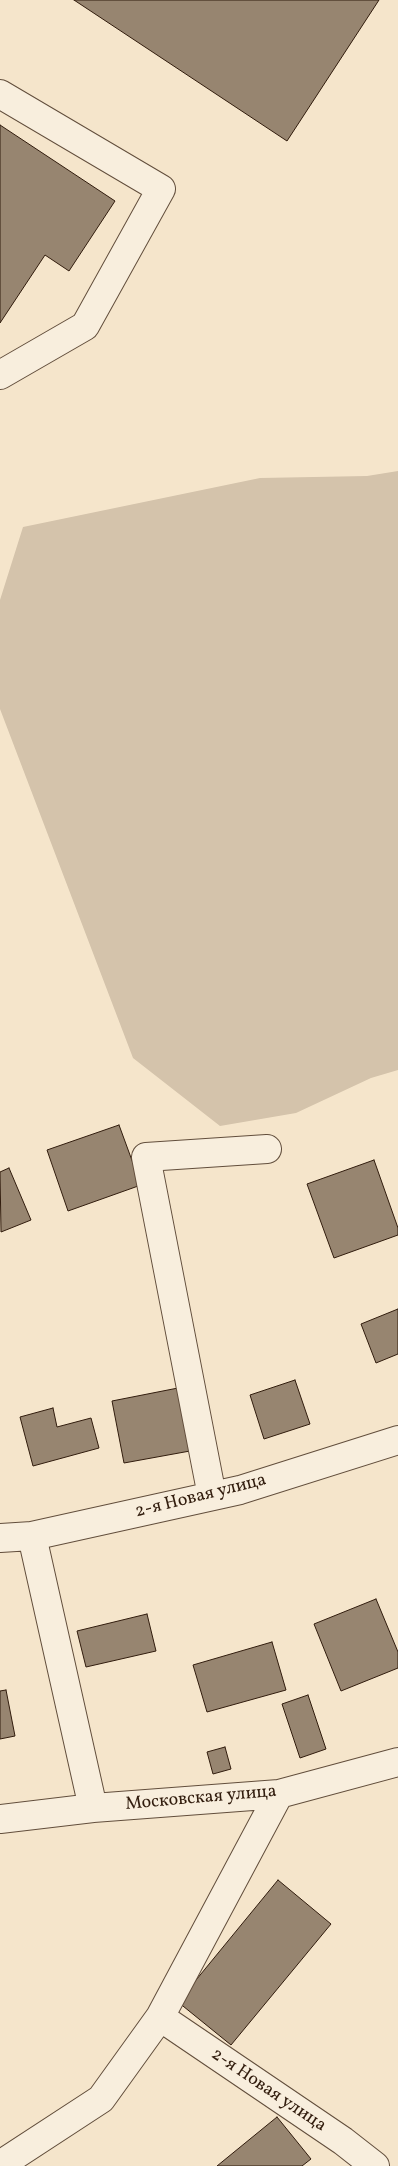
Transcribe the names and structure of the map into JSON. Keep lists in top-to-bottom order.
{
  "streets": {
    "street": ["2-я Новая улица", "Московская улица"]
  }
}
